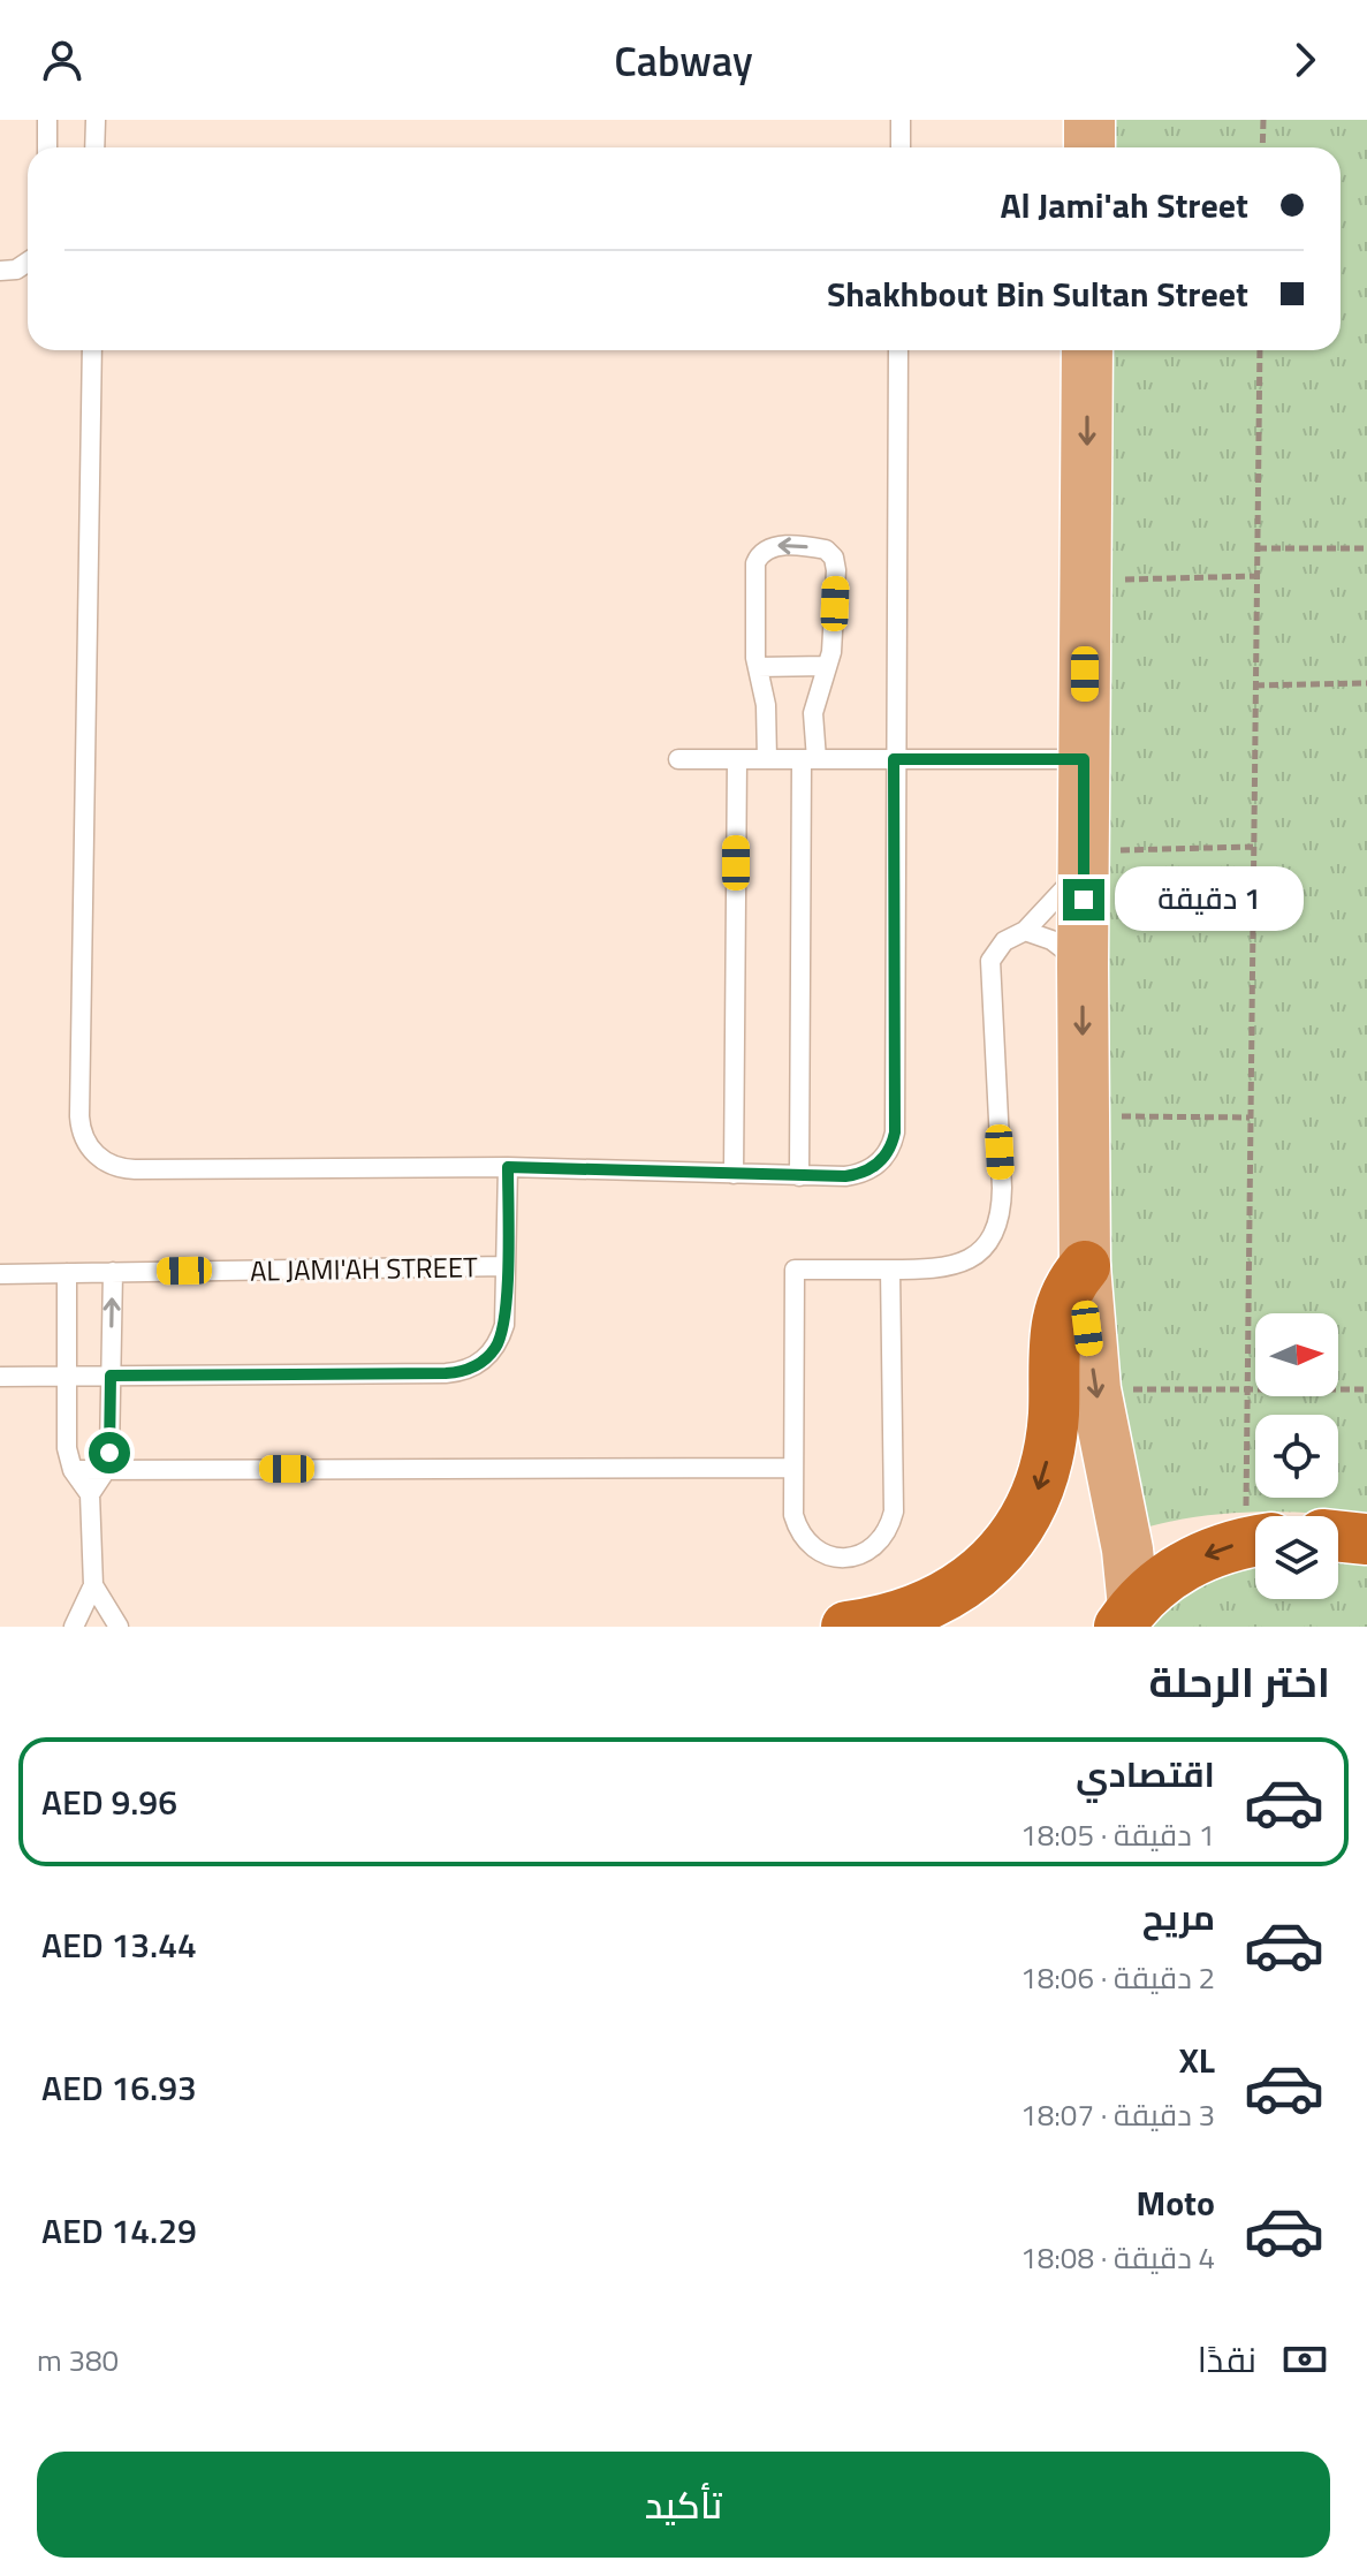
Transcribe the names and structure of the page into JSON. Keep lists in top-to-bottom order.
{
  "streets": {
    "lane": ["AL JAMI'AH STREET"]
  },
  "north": "right",
  "page": {
    "header": "Cabway",
    "banner": ["Al Jami'ah Street", "Shakhbout Bin Sultan Street"],
    "bubble": "1 دقيقة",
    "heading": "اختر الرحلة",
    "list": [
      {
        "name": "اقتصادي",
        "note": "1 دقيقة · 18:05",
        "value": "AED 9.96"
      },
      {
        "name": "مريح",
        "note": "2 دقيقة · 18:06",
        "value": "AED 13.44"
      },
      {
        "name": "XL",
        "note": "3 دقيقة · 18:07",
        "value": "AED 16.93"
      },
      {
        "name": "Moto",
        "note": "4 دقيقة · 18:08",
        "value": "AED 14.29"
      }
    ],
    "pay": ["نقدًا", "380 m"],
    "buttons": "تأكيد"
  }
}
